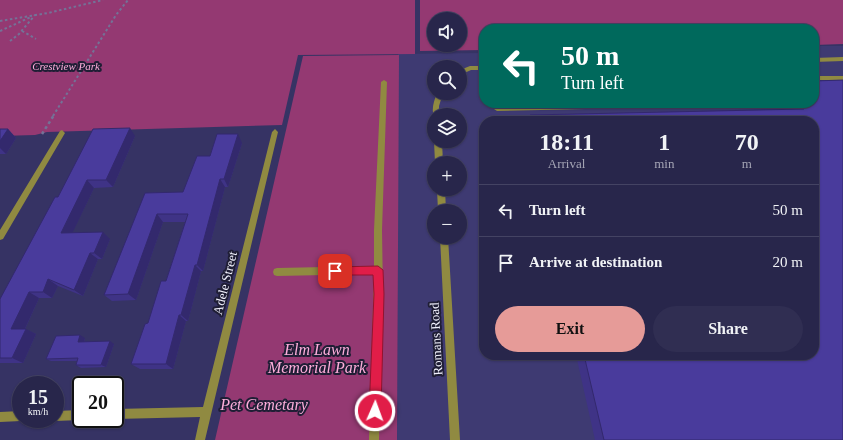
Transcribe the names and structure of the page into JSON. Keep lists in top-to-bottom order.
{
  "streets": {
    "street": ["Adele Street", "Romans Road"]
  },
  "parks": ["Crestview Park", "Elm Lawn Memorial Park", "Pet Cemetary"],
  "page": {
    "map_buttons": ["+", "−"],
    "turn": ["50 m", "Turn left"],
    "eta": [
      "18:11",
      "Arrival",
      "1",
      "min",
      "70",
      "m"
    ],
    "list": [
      {
        "name": "Turn left",
        "value": "50 m"
      },
      {
        "name": "Arrive at destination",
        "value": "20 m"
      }
    ],
    "buttons": ["Exit", "Share"],
    "speed": "15 km/h",
    "limit": "20"
  }
}
